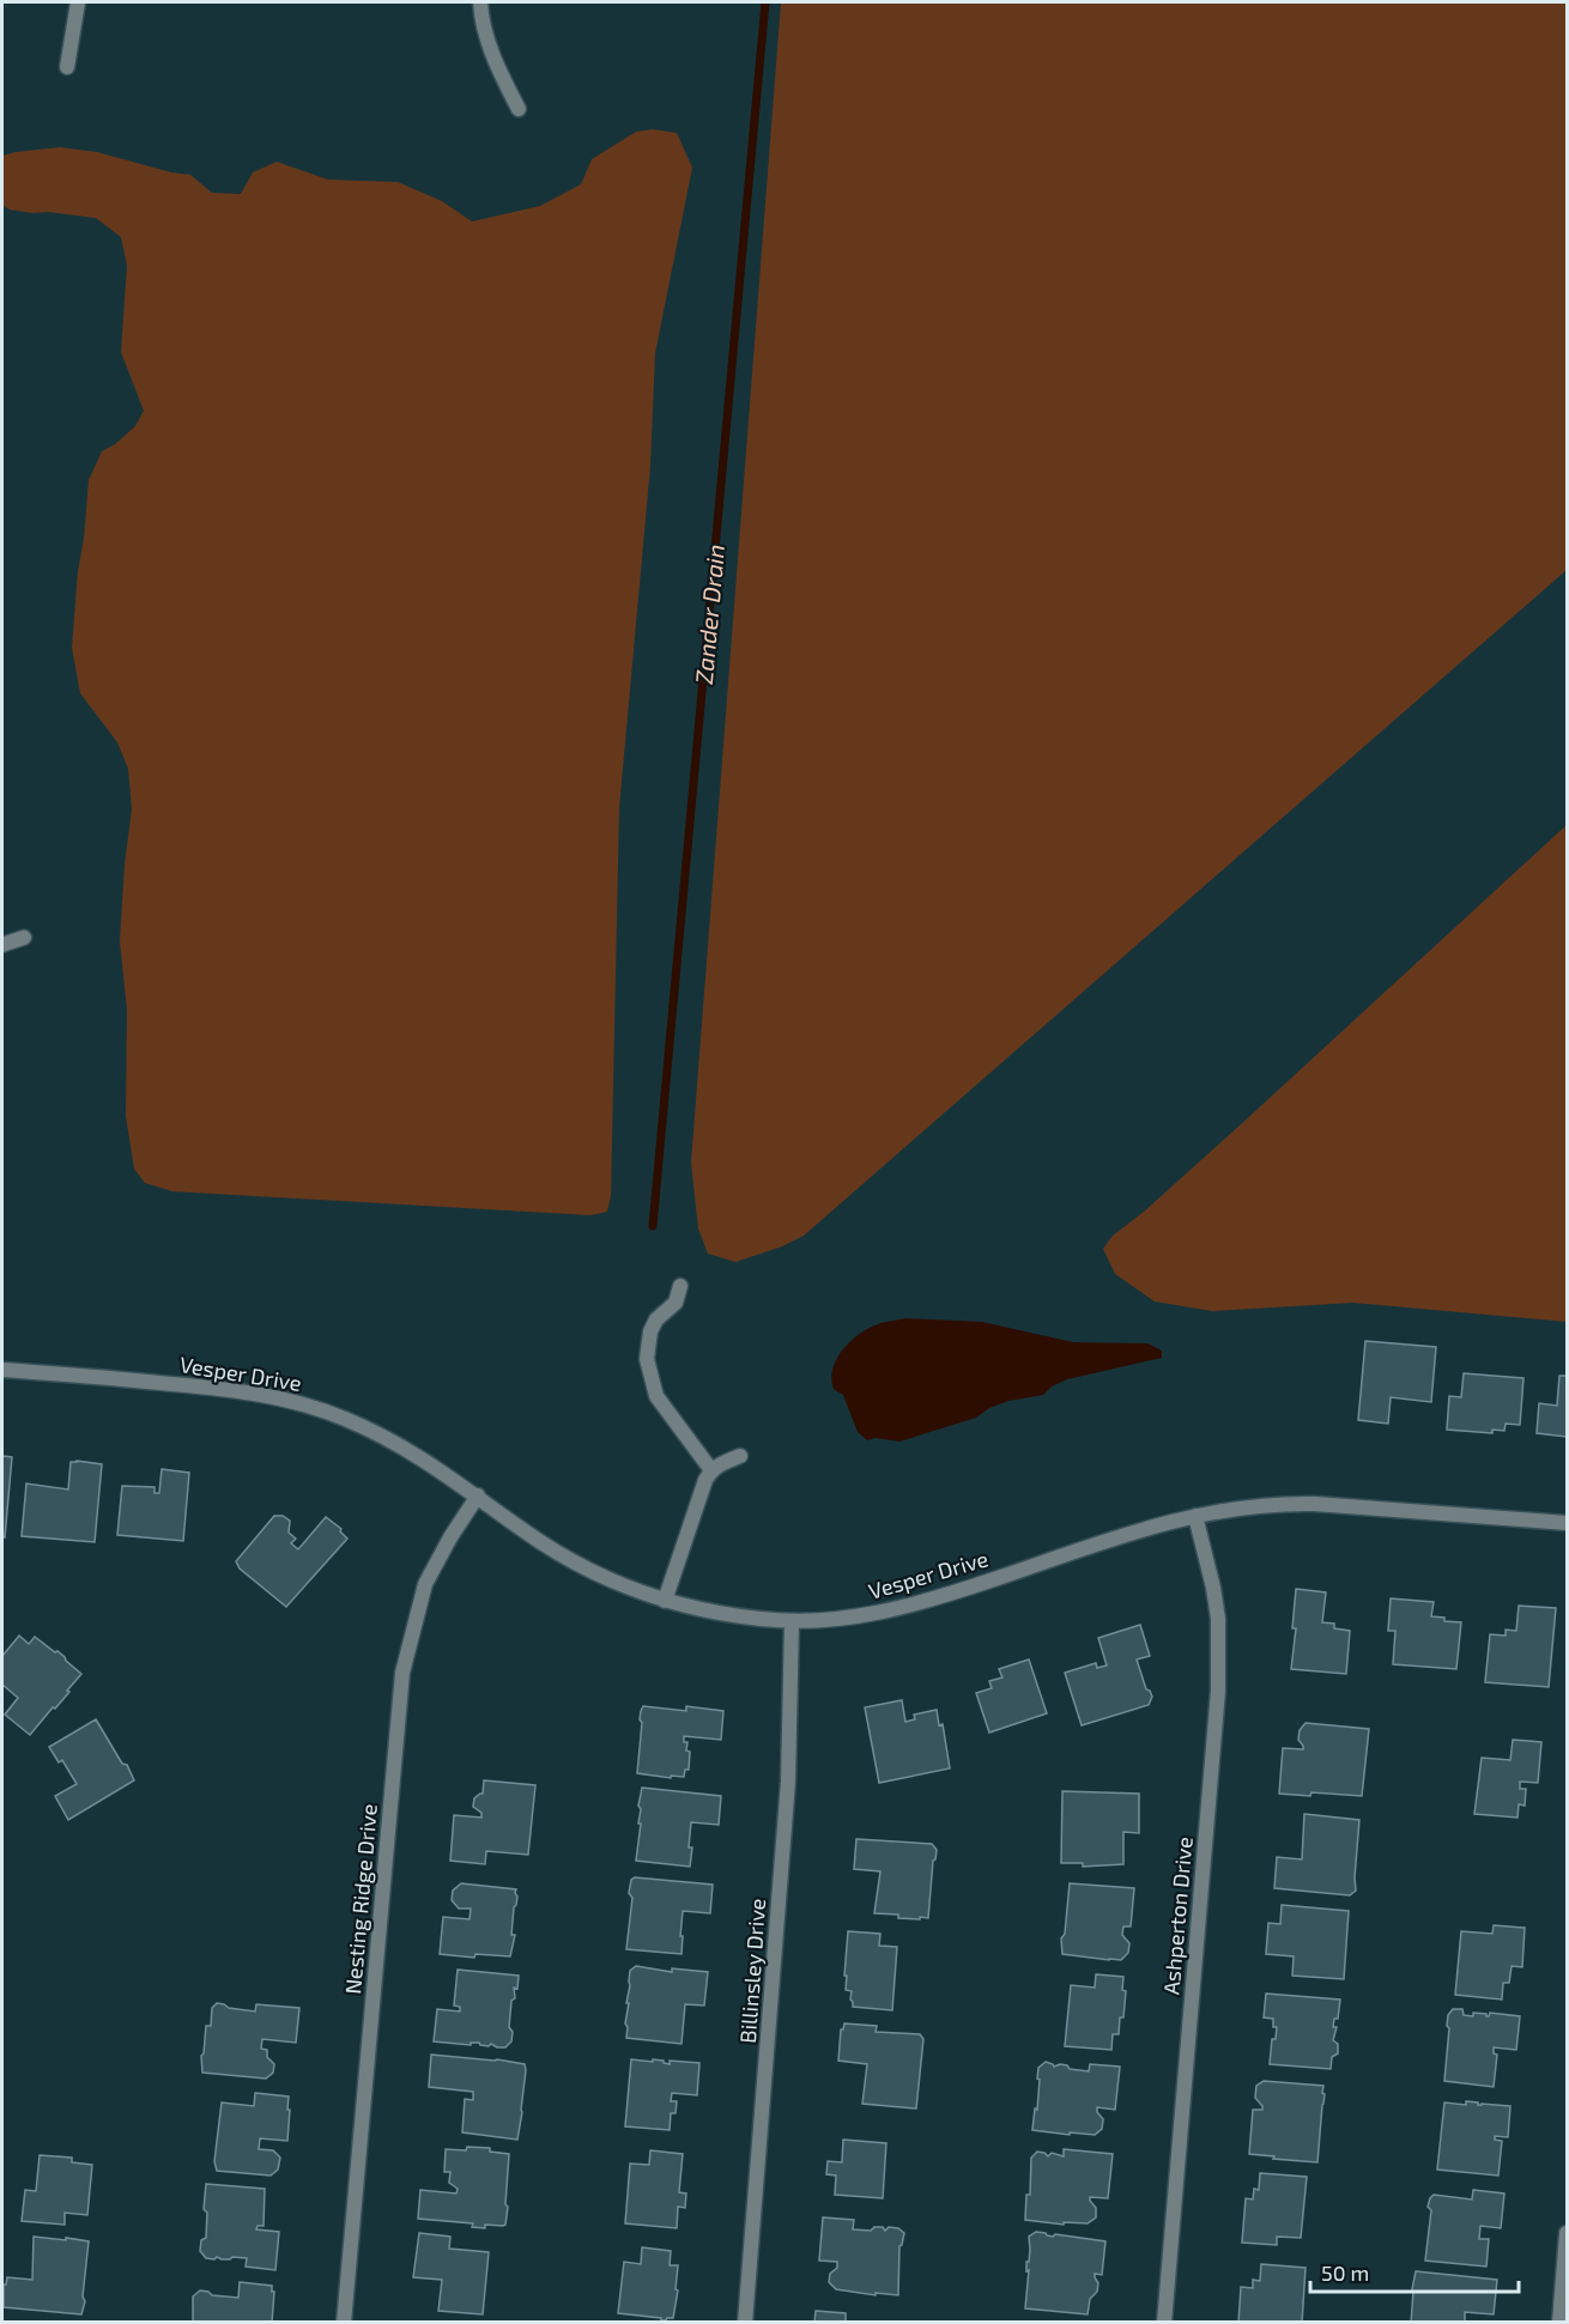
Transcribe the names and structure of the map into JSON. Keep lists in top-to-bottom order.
{
  "streets": {
    "street": [
      "Vesper Drive",
      "Nesting Ridge Drive",
      "Ashperton Drive",
      "Billinsley Drive"
    ]
  },
  "crossings": [
    ["Vesper Drive", "Nesting Ridge Drive"],
    ["Vesper Drive", "Ashperton Drive"],
    ["Vesper Drive", "Billinsley Drive"]
  ],
  "water": ["Zander Drain"],
  "scale_bar": "50 m"
}
